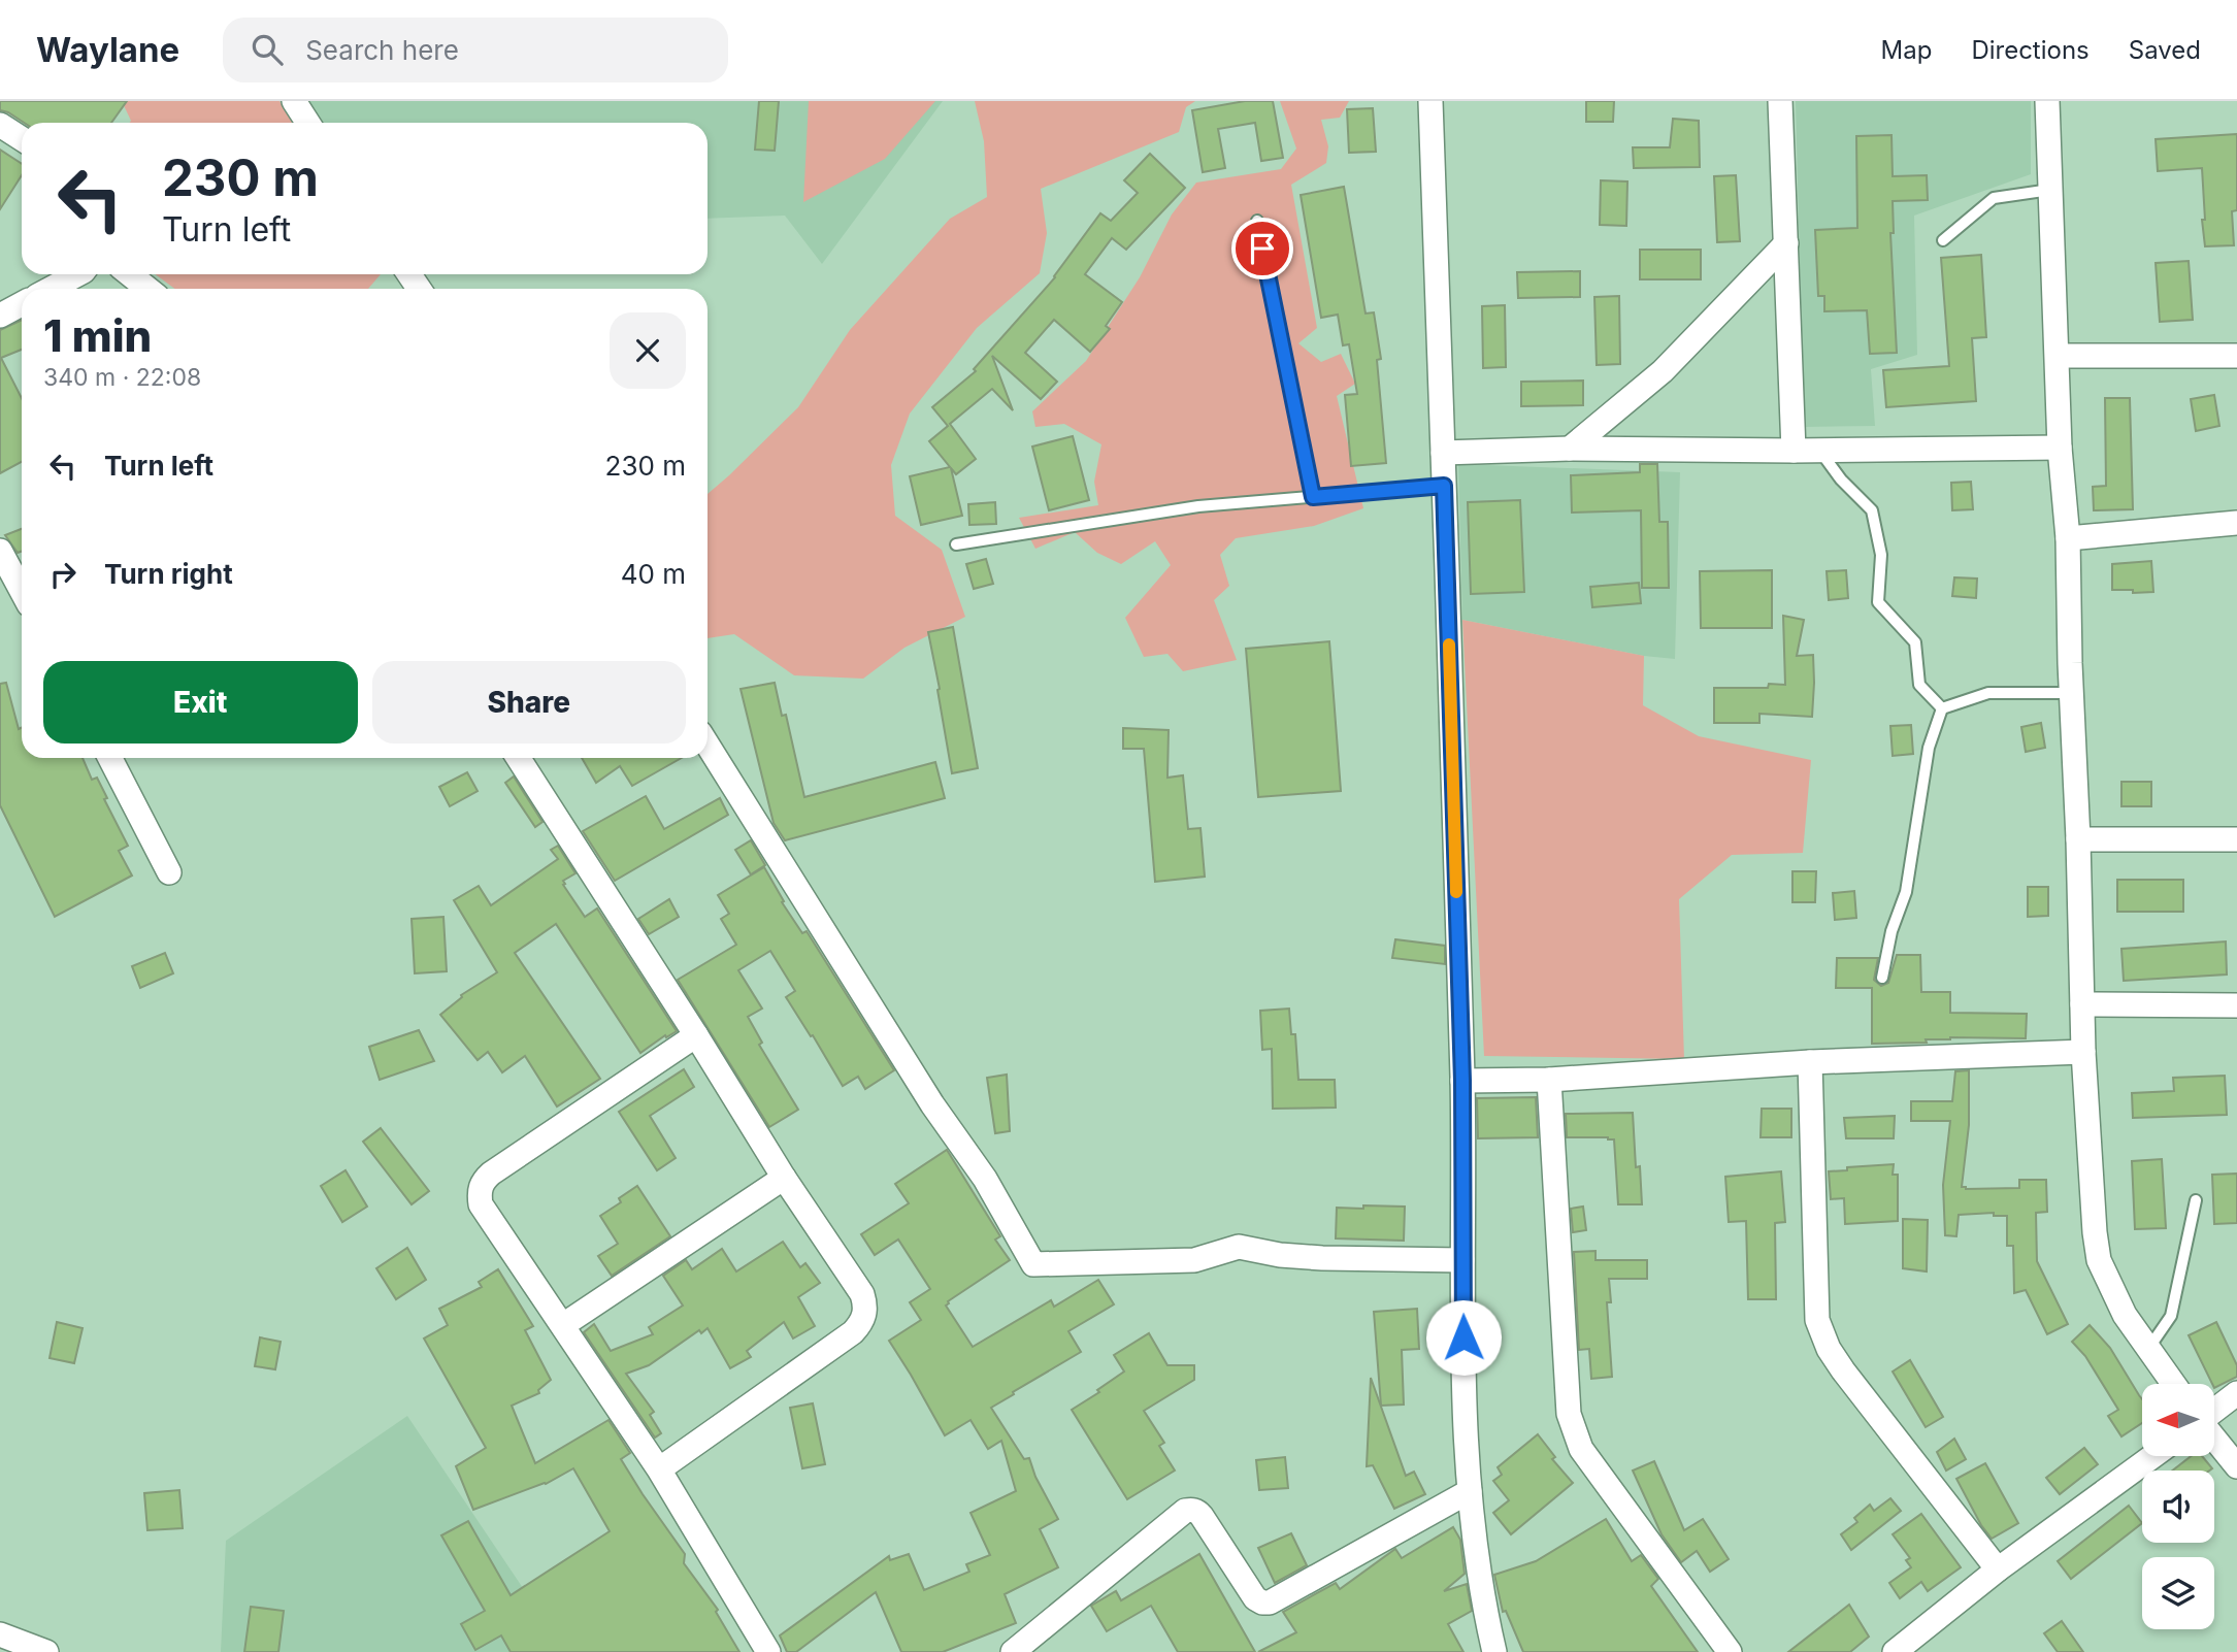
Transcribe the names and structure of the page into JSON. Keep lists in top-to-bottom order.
{
  "north": "left",
  "page": {
    "header": "Waylane",
    "search": "Search here",
    "nav": ["Map", "Directions", "Saved"],
    "turn": ["230 m", "Turn left"],
    "heading": ["1 min", "340 m · 22:08"],
    "list": [
      {
        "name": "Turn left",
        "value": "230 m"
      },
      {
        "name": "Turn right",
        "value": "40 m"
      }
    ],
    "buttons": ["Exit", "Share"]
  }
}
